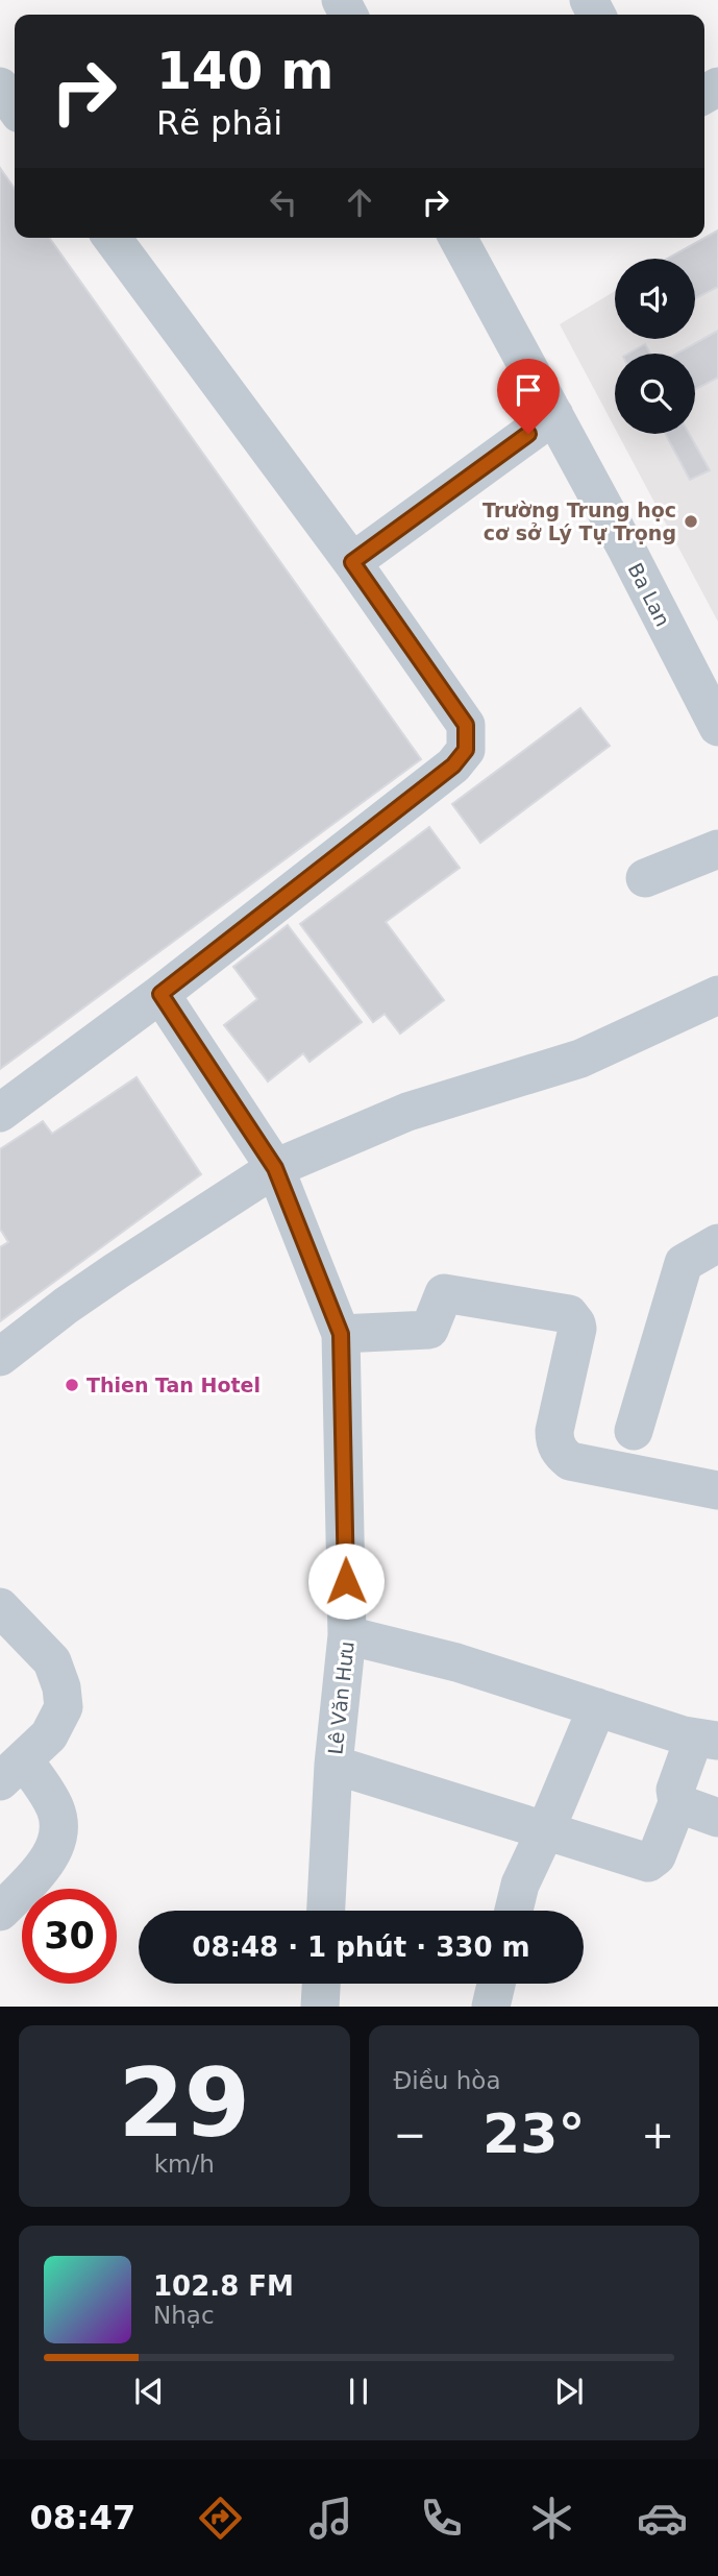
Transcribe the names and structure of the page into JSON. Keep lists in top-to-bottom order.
{
  "streets": {
    "street": ["Ba Lan", "Lê Văn Hưu"]
  },
  "places": ["Trường Trung học cơ sở Lý Tự Trọng", "Thien Tan Hotel"],
  "page": {
    "turn": ["140 m", "Rẽ phải"],
    "limit": "30",
    "trip": "08:48 · 1 phút · 330 m",
    "tile": [
      ["29", "km/h"],
      "Điều hòa"
    ],
    "heat": ["−", "23°", "+"],
    "song": ["102.8 FM", "Nhạc"],
    "tabs": "08:47"
  }
}
